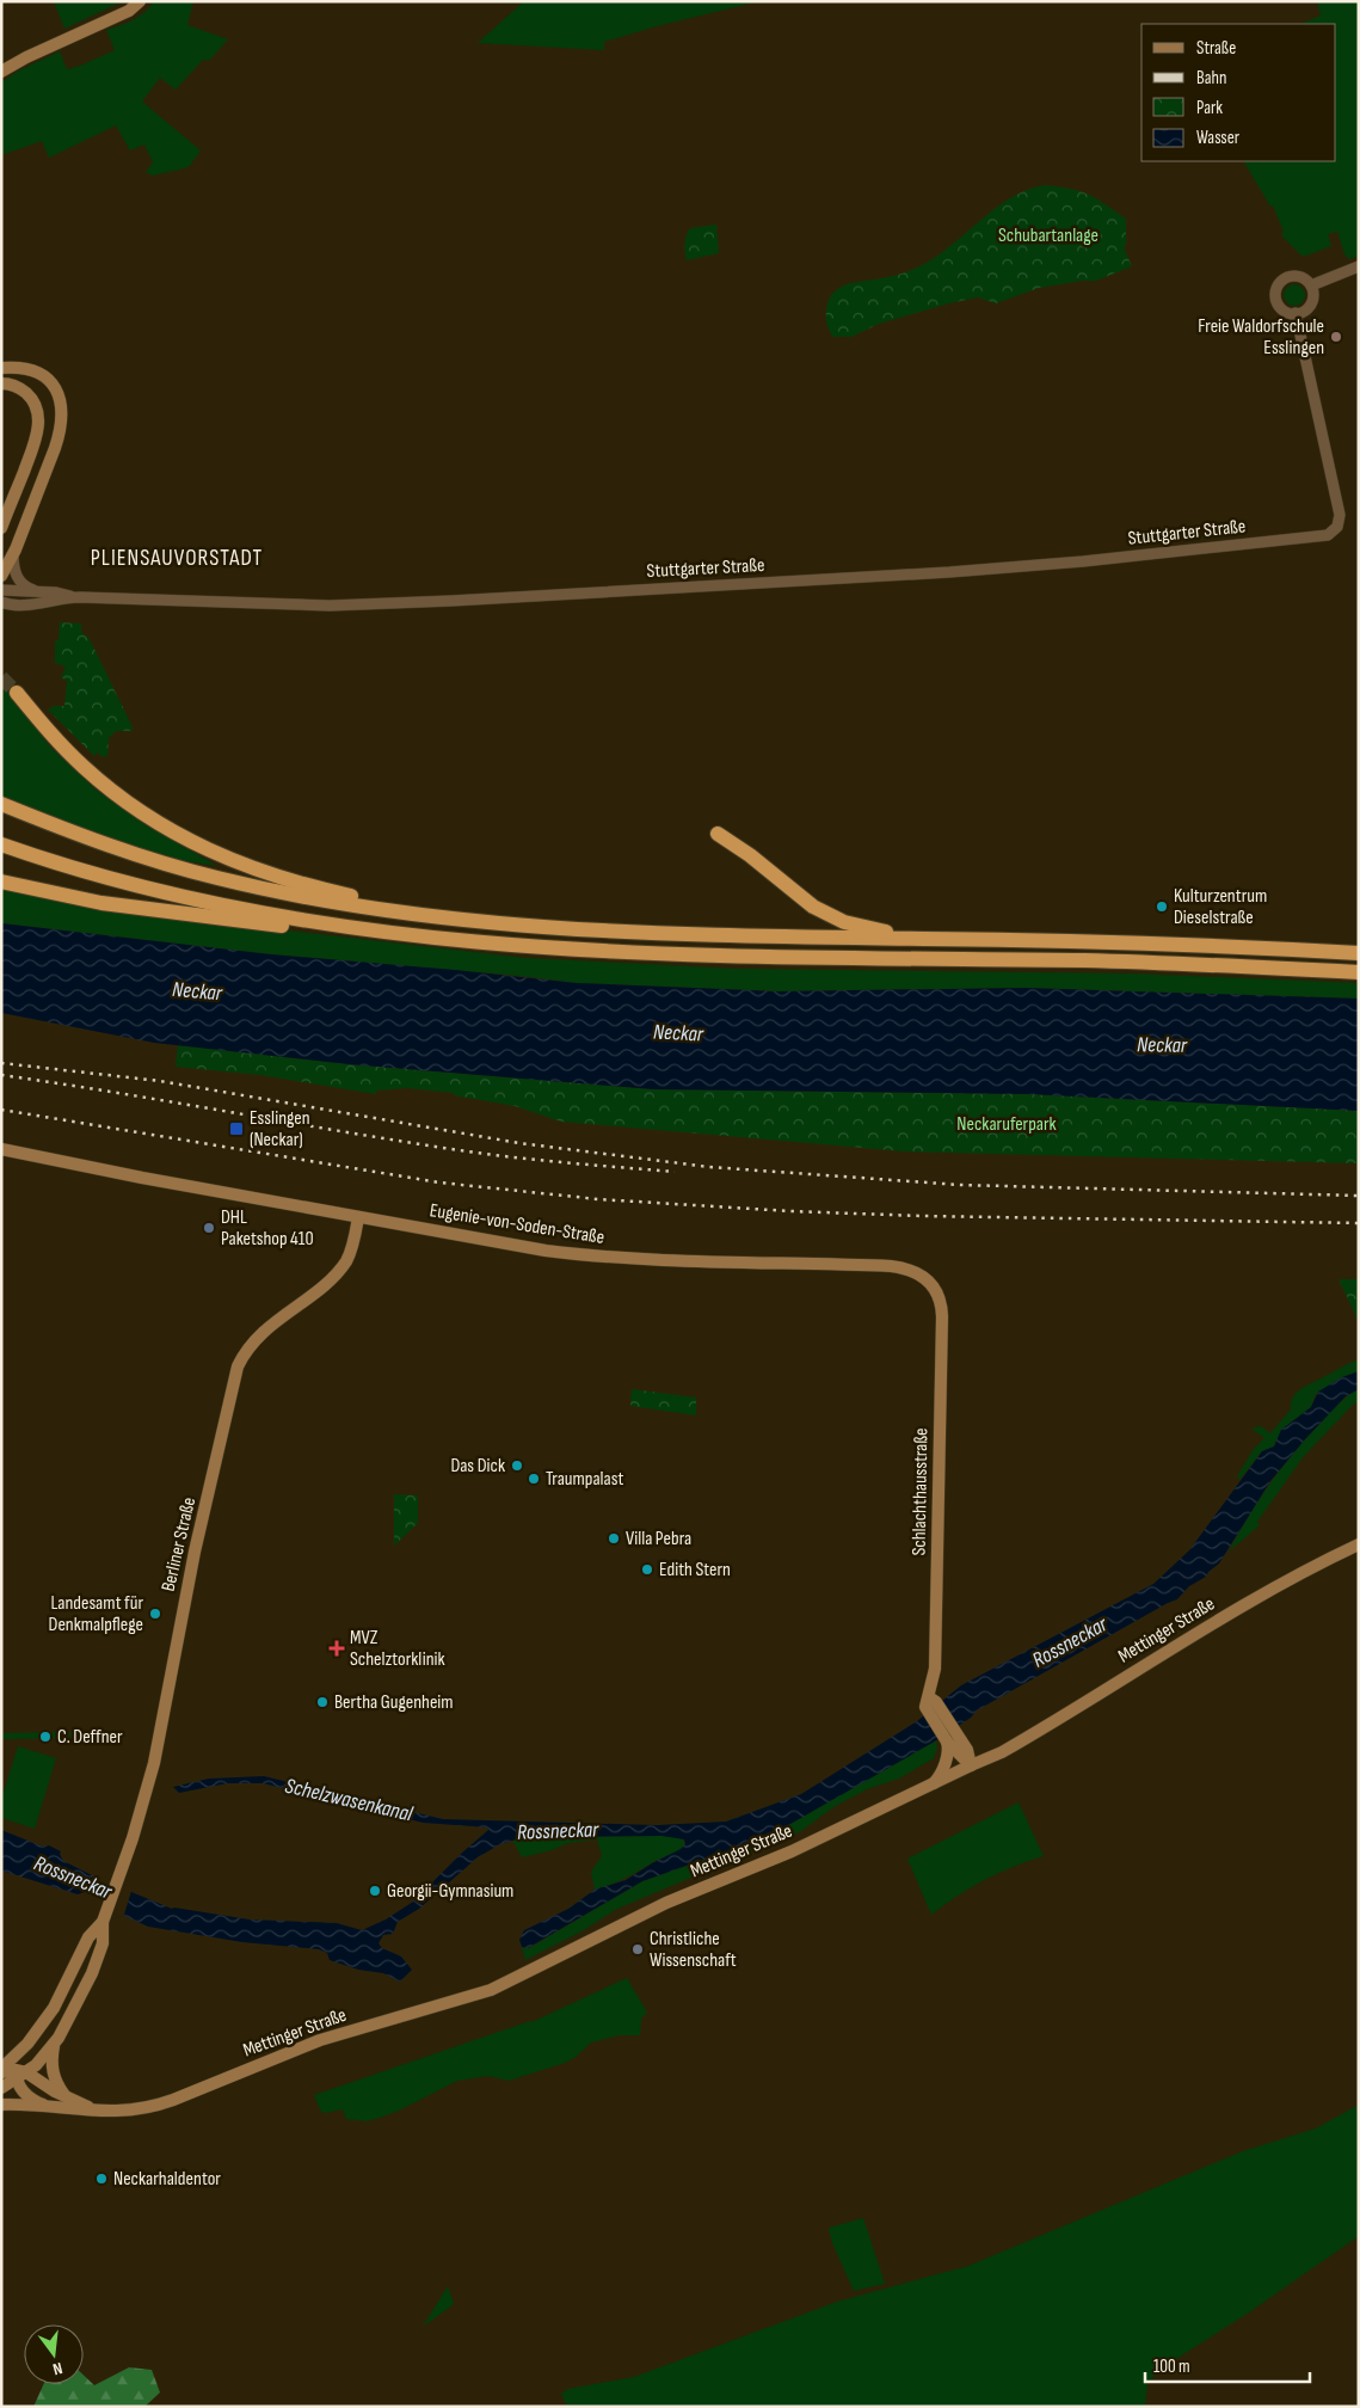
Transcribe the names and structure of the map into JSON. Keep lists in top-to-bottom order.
{
  "streets": {
    "main road": [
      "Eugenie-von-Soden-Straße",
      "Schlachthausstraße",
      "Berliner Straße",
      "Mettinger Straße"
    ],
    "street": ["Stuttgarter Straße"]
  },
  "crossings": [
    ["Eugenie-von-Soden-Straße", "Schlachthausstraße"],
    ["Eugenie-von-Soden-Straße", "Berliner Straße"],
    ["Schlachthausstraße", "Mettinger Straße"],
    ["Berliner Straße", "Mettinger Straße"]
  ],
  "districts": ["PLIENSAUVORSTADT"],
  "water": ["Neckar", "Rossneckar", "Schelzwasenkanal"],
  "parks": ["Schubartanlage", "Neckaruferpark"],
  "places": {
    "other": [
      "Freie Waldorfschule Esslingen",
      "Kulturzentrum Dieselstraße",
      "DHL Paketshop 410",
      "Das Dick",
      "Traumpalast",
      "Villa Pebra",
      "Edith Stern",
      "Landesamt für Denkmalpflege",
      "Bertha Gugenheim",
      "C. Deffner",
      "Georgii-Gymnasium",
      "Christliche Wissenschaft",
      "Neckarhaldentor"
    ],
    "transit": ["Esslingen (Neckar)"],
    "health": ["MVZ Schelztorklinik"]
  },
  "legend": [
    "Straße",
    "Bahn",
    "Park",
    "Wasser"
  ],
  "scale_bar": "100 m",
  "north": "bottom"
}
